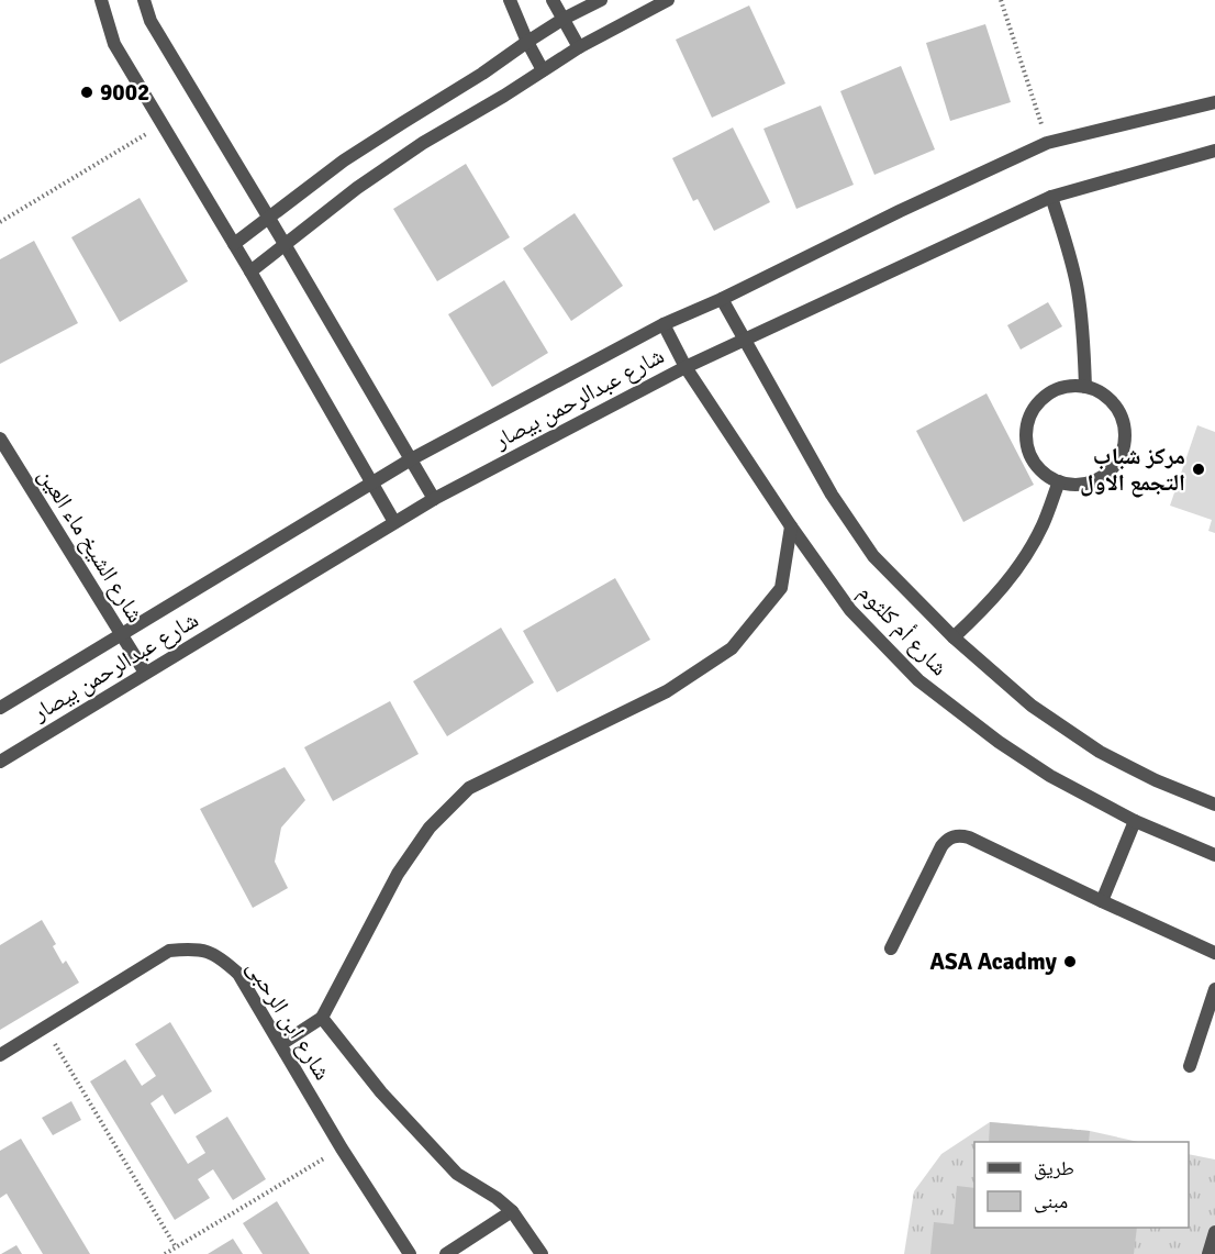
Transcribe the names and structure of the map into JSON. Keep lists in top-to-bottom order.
{
  "streets": {
    "street": [
      "شارع عبدالرحمن بيصار",
      "شارع الشيخ ماء العين",
      "شارع أم كلثوم",
      "شارع ابن الرحبى"
    ]
  },
  "crossings": [
    ["شارع عبدالرحمن بيصار", "شارع الشيخ ماء العين"],
    ["شارع عبدالرحمن بيصار", "شارع أم كلثوم"]
  ],
  "places": ["9002", "مركز شباب التجمع الاول", "ASA Acadmy"],
  "legend": ["طريق", "مبنى"]
}
